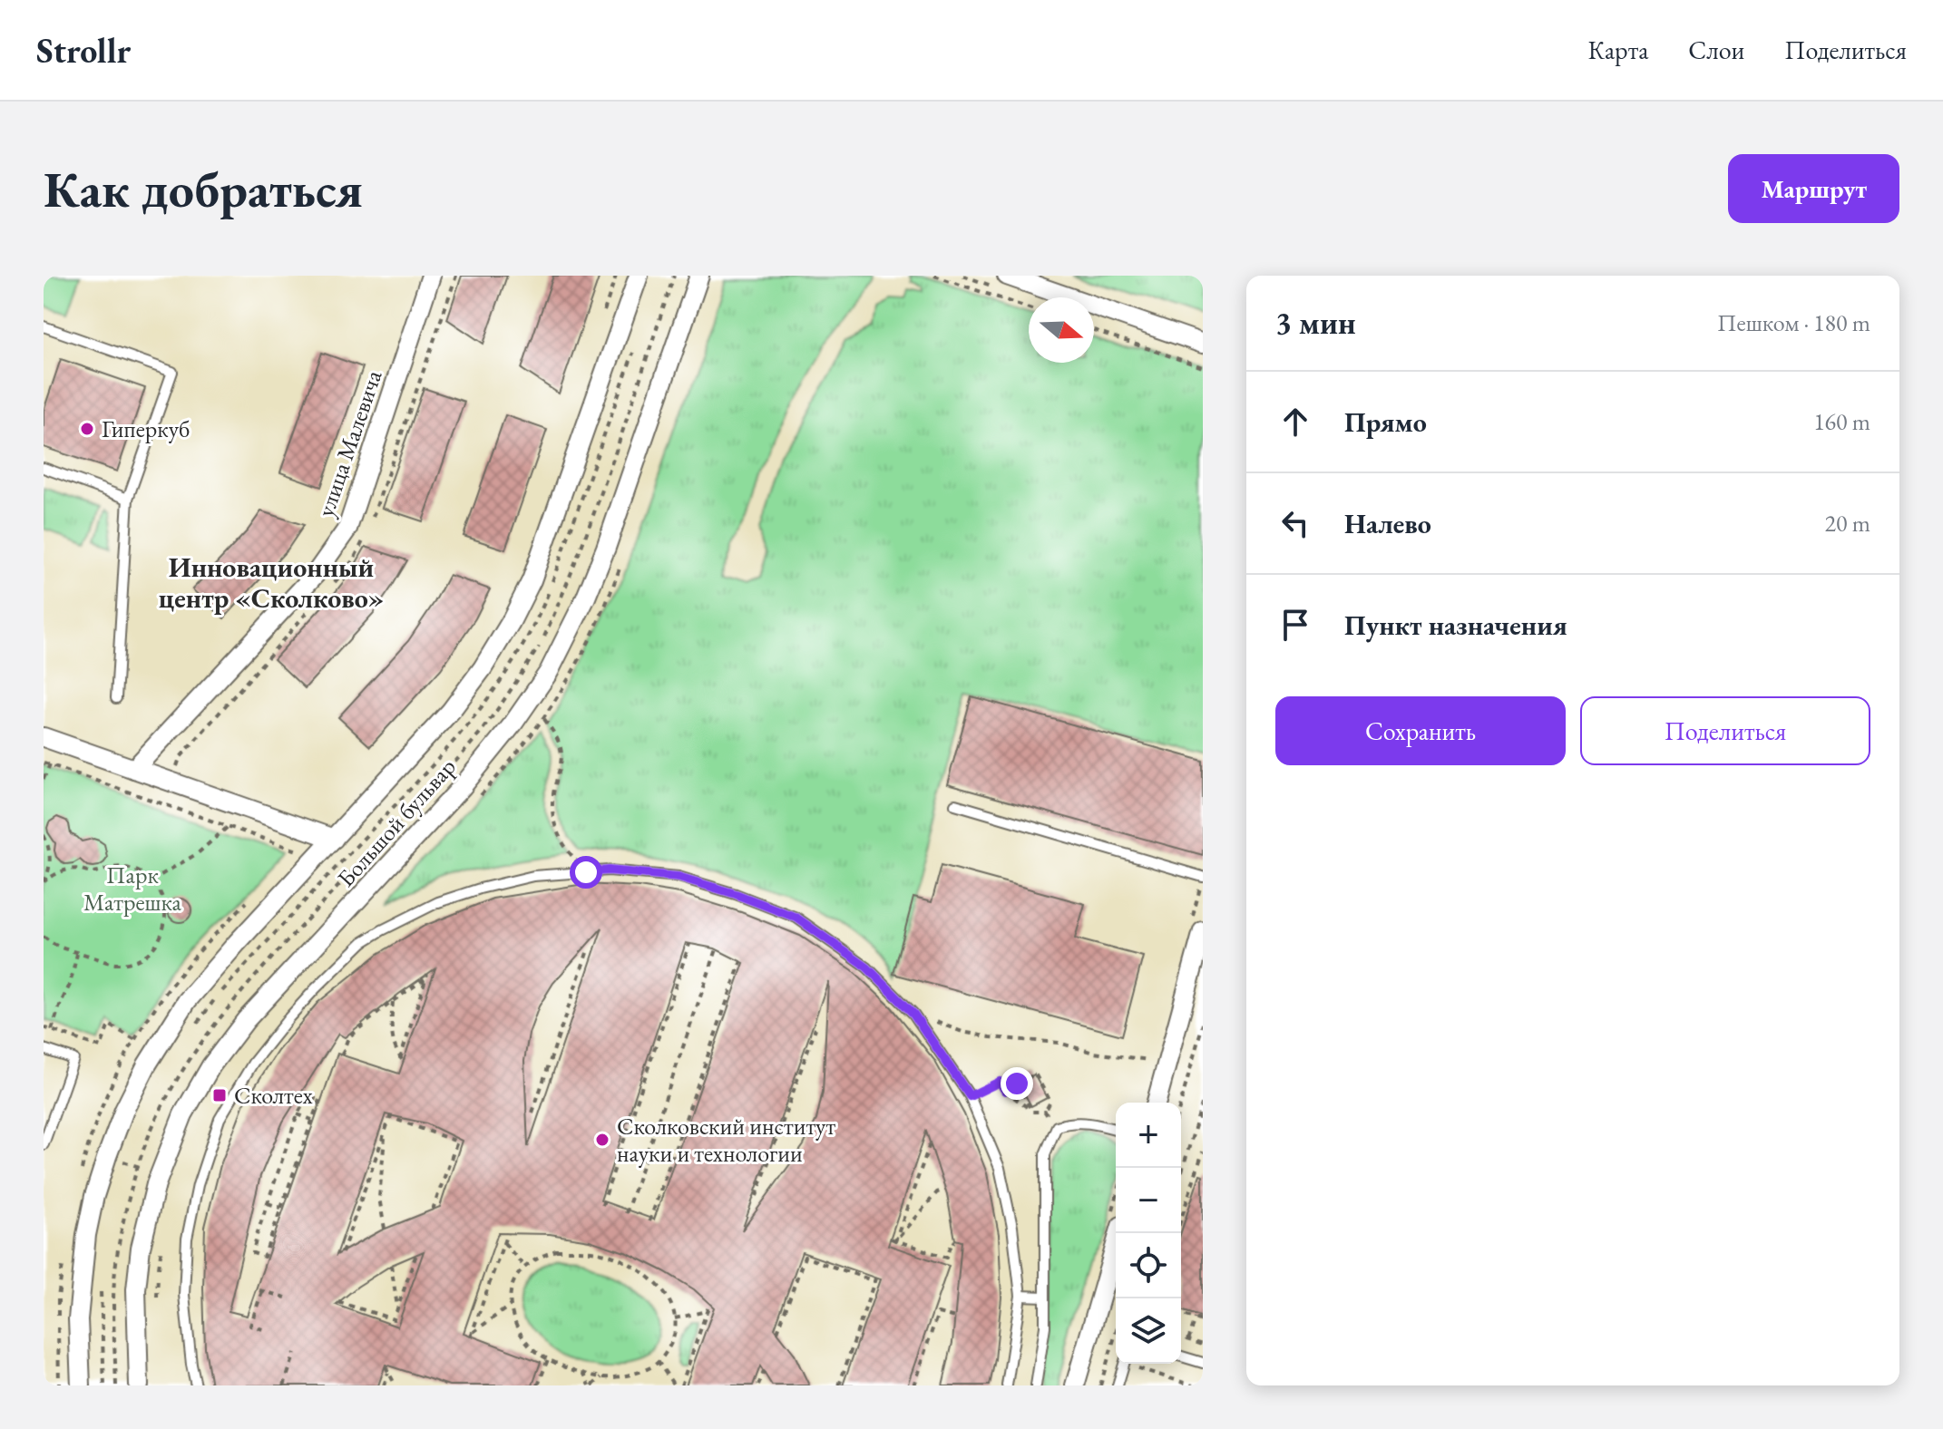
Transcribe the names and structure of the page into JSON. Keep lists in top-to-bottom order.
{
  "streets": {
    "street": ["улица Малевича", "Большой бульвар"]
  },
  "districts": ["Инновационный центр «Сколково»"],
  "parks": ["Парк Матрешка"],
  "places": {
    "other": ["Гиперкуб", "Сколковский институт науки и технологии"],
    "transit": ["Сколтех"]
  },
  "north": "right",
  "page": {
    "header": "Strollr",
    "nav": ["Карта", "Слои", "Поделиться"],
    "buttons": [
      "Маршрут",
      ["Сохранить", "Поделиться"]
    ],
    "title": "Как добраться",
    "heading": ["3 мин", "Пешком · 180 m"],
    "list": [
      ["Прямо", "160 m"],
      ["Налево", "20 m"],
      "Пункт назначения"
    ],
    "map_buttons": ["+", "−"]
  }
}
